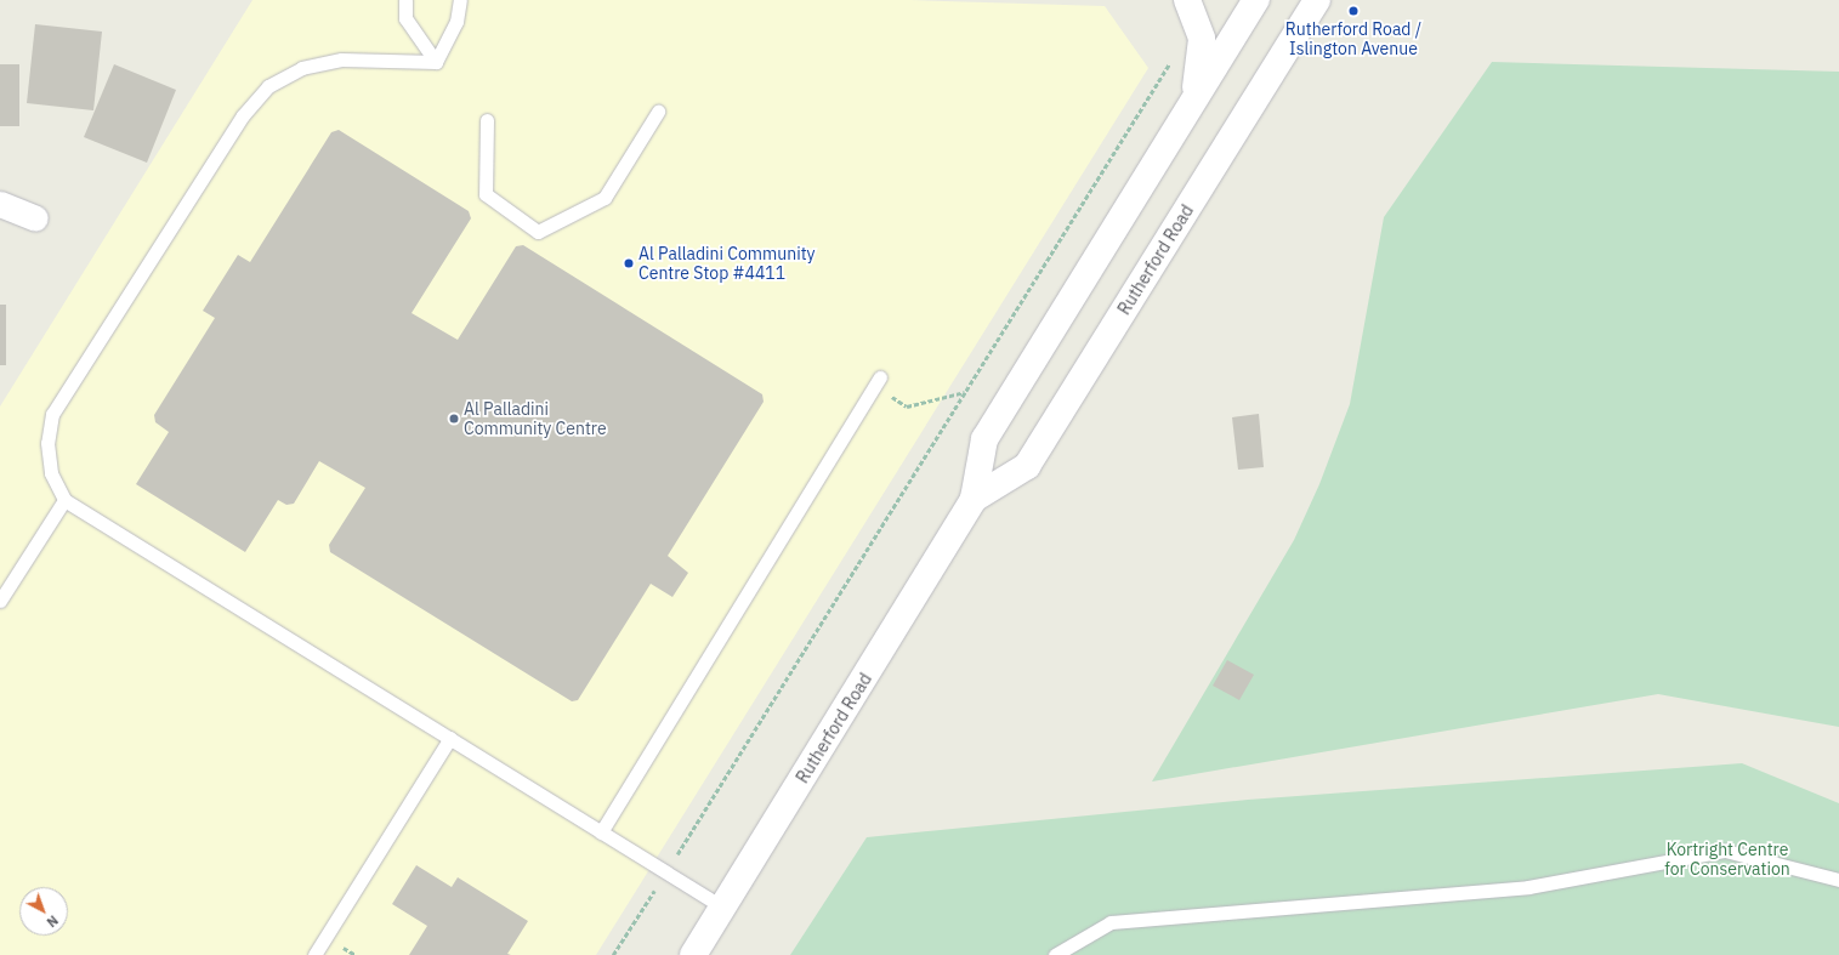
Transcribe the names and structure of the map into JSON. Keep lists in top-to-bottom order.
{
  "streets": {
    "main road": ["Rutherford Road"]
  },
  "parks": ["Kortright Centre for Conservation"],
  "places": ["Rutherford Road / Islington Avenue", "Al Palladini Community Centre Stop #4411", "Al Palladini Community Centre"],
  "north": "bottom right"
}
